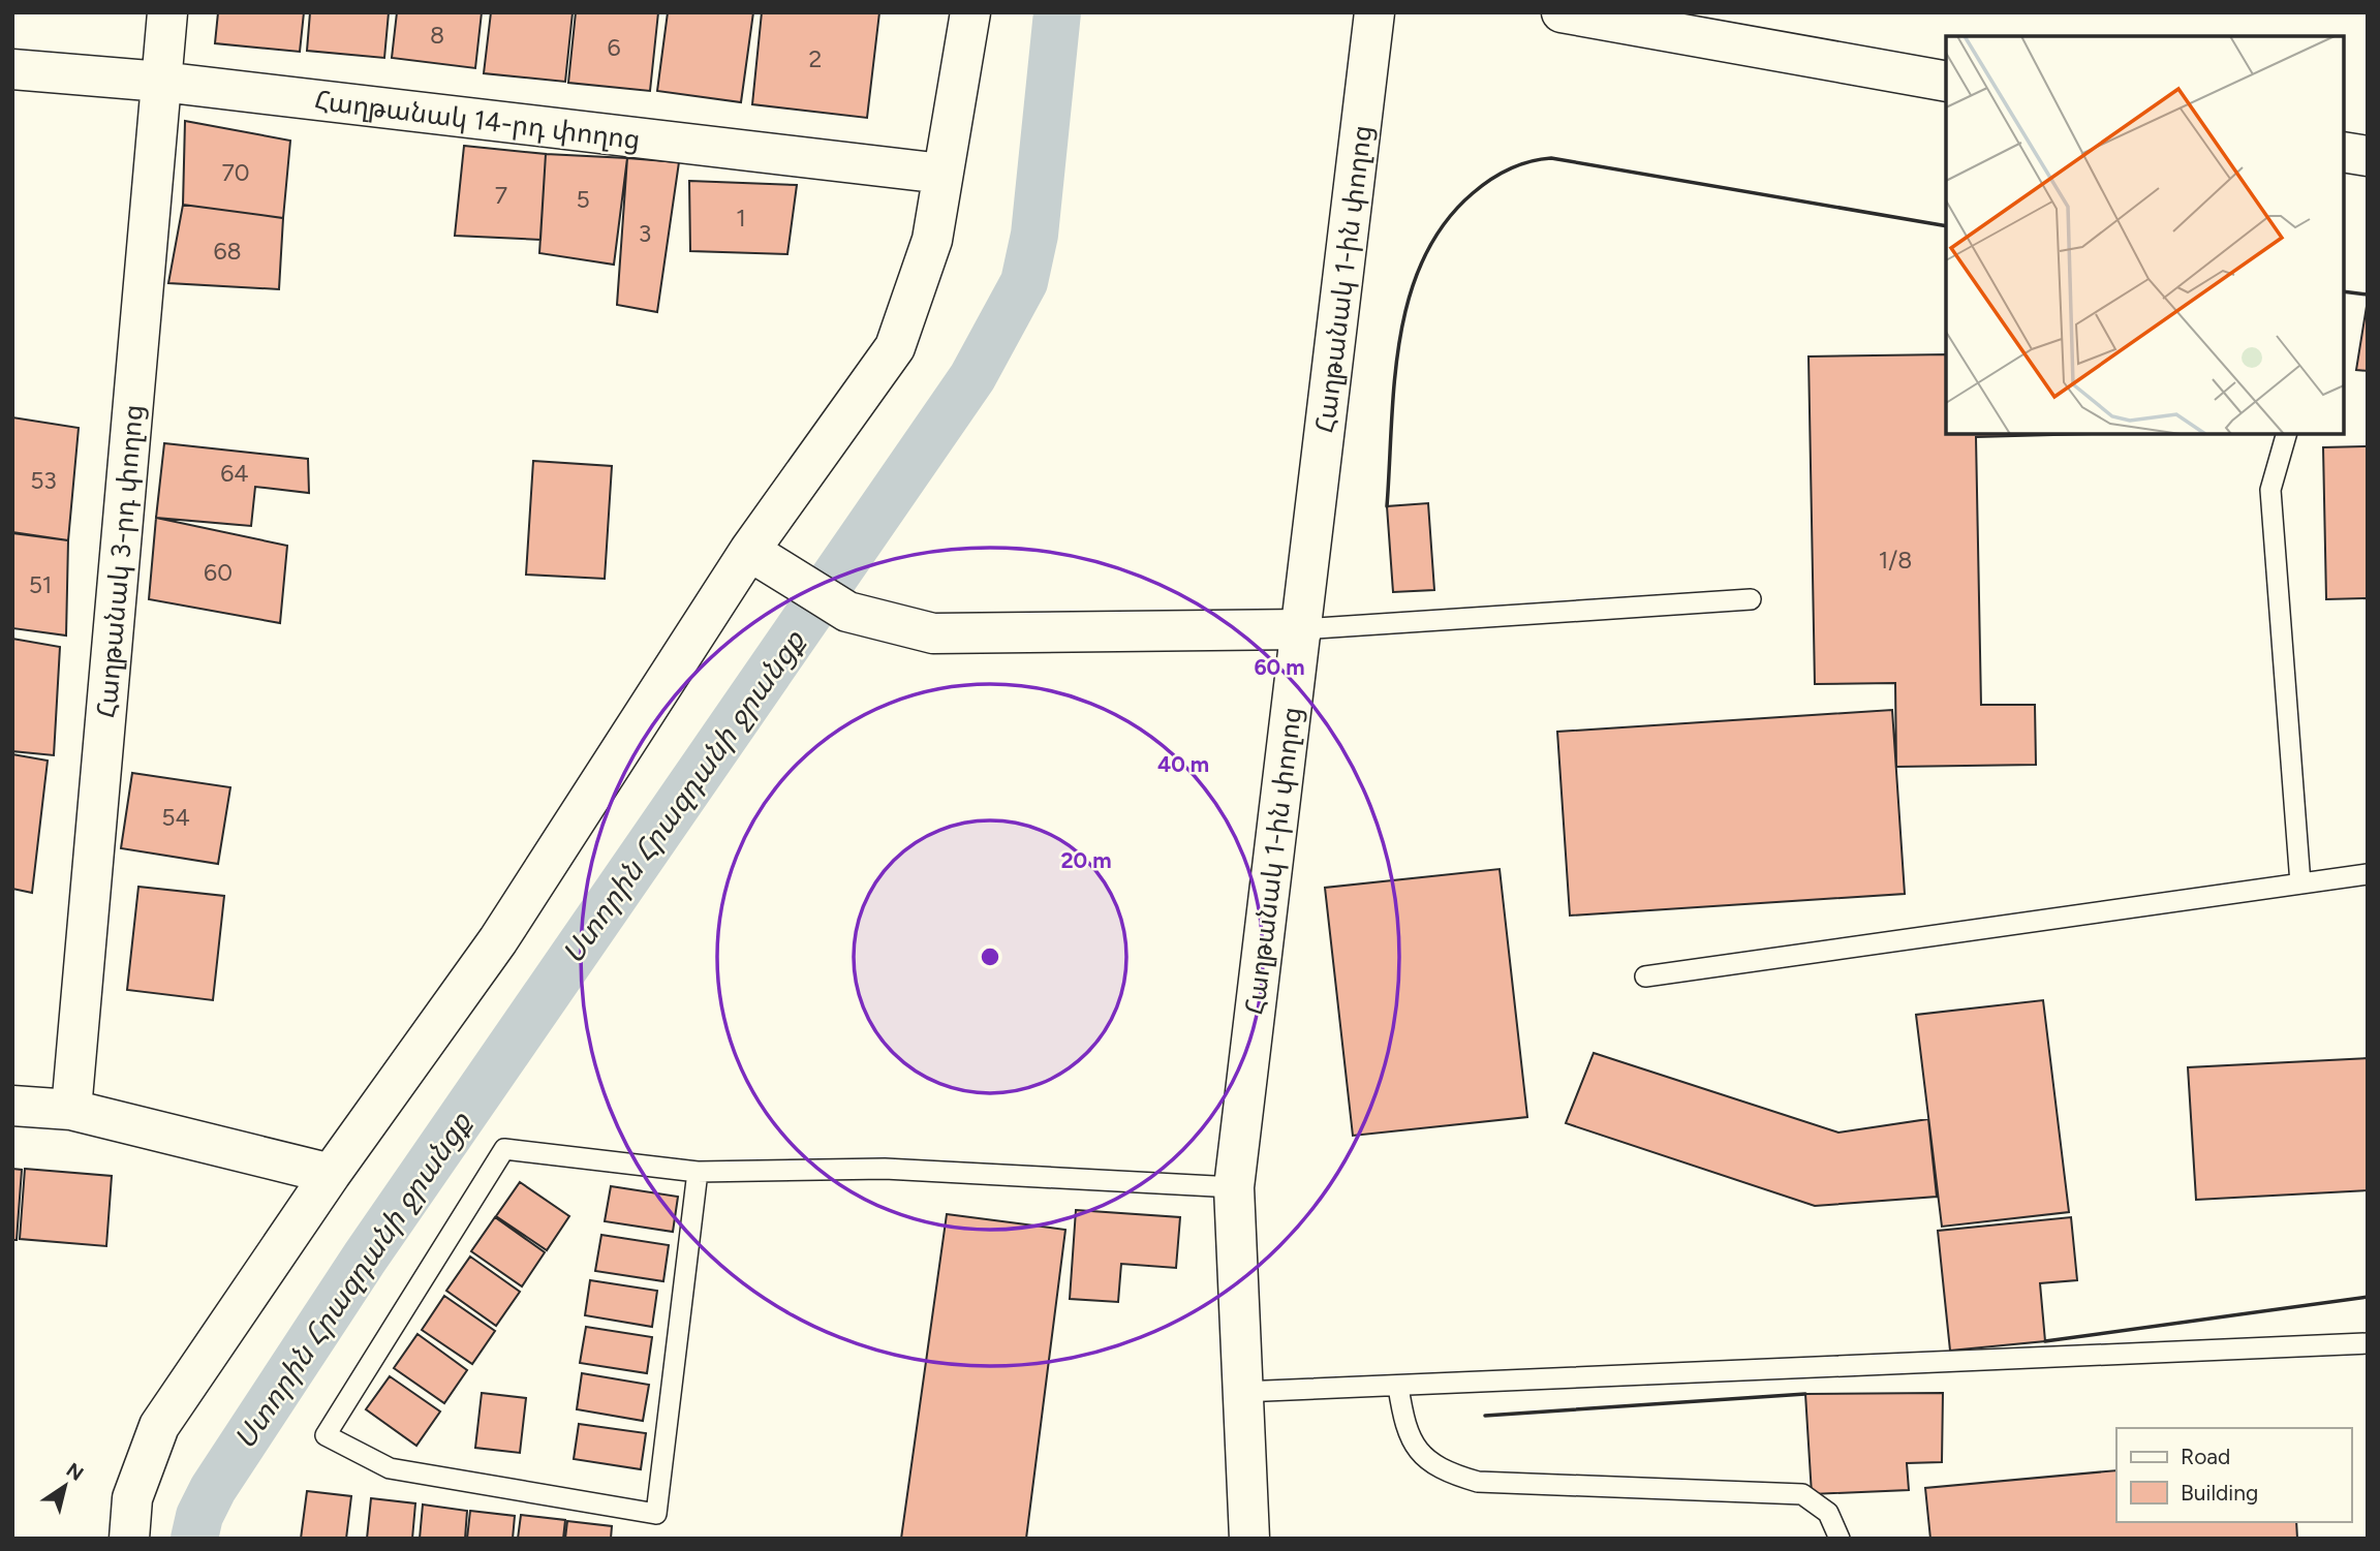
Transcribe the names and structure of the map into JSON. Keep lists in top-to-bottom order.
{
  "streets": {
    "street": ["Հաղթանակ 14-րդ փողոց", "Հաղթանակ 1-ին փողոց", "Հաղթանակ 3-րդ փողոց"]
  },
  "crossings": [
    ["Հաղթանակ 14-րդ փողոց", "Հաղթանակ 3-րդ փողոց"]
  ],
  "water": ["Ստորին Հրազդանի ջրանցք"],
  "house_numbers": [
    "8",
    "6",
    "2",
    "70",
    "7",
    "5",
    "1",
    "3",
    "68",
    "64",
    "53",
    "1/8",
    "60",
    "51",
    "54"
  ],
  "legend": ["Road", "Building"],
  "north": "top right",
  "rings": ["60 m", "40 m", "20 m"]
}
